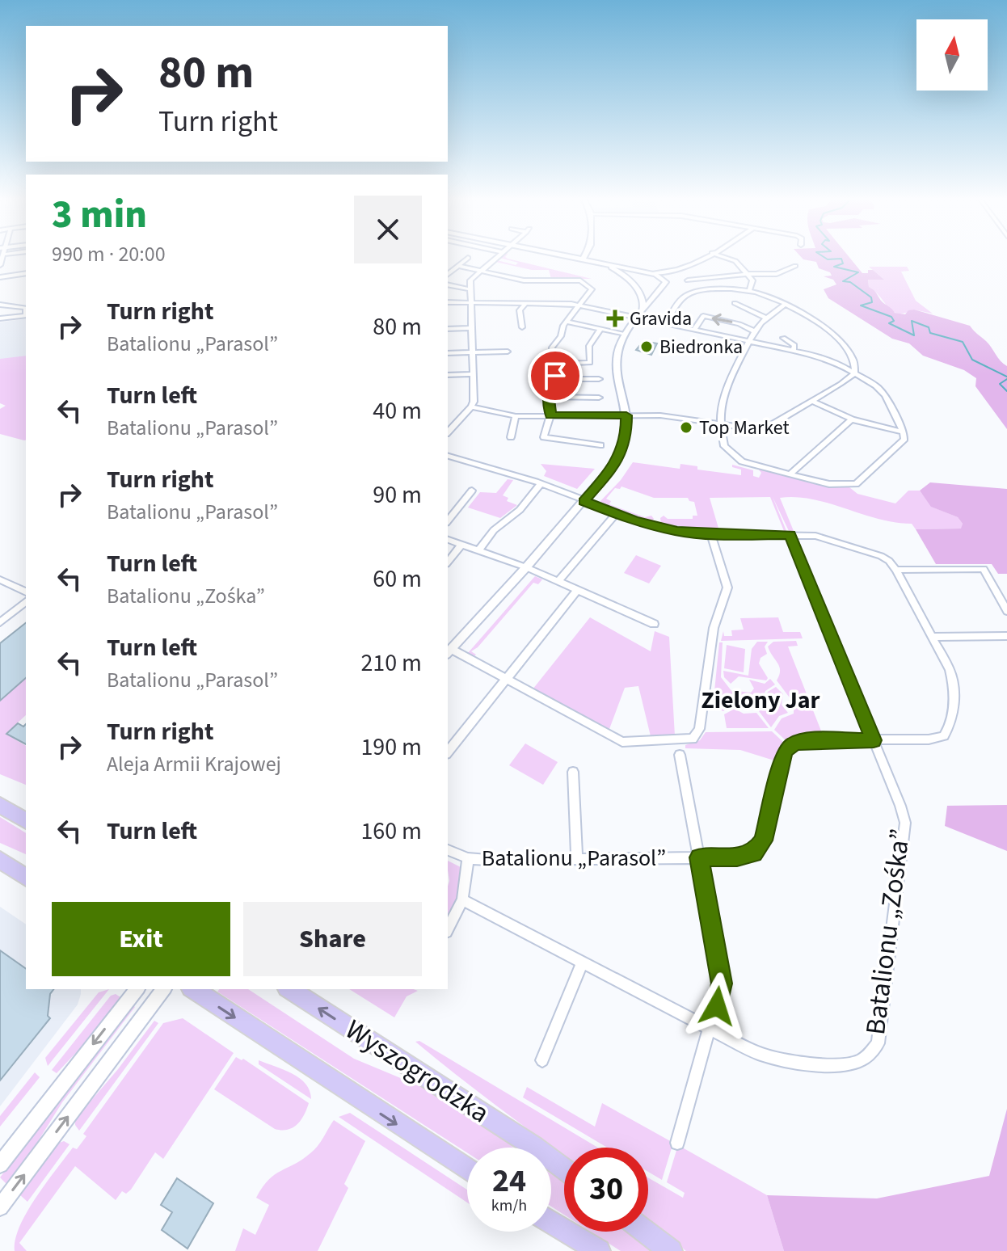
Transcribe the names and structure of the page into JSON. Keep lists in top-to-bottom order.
{
  "streets": {
    "main road": ["Wyszogrodzka"],
    "street": ["Batalionu „Parasol”", "Batalionu „Zośka”"]
  },
  "crossings": [
    ["Batalionu „Parasol”", "Batalionu „Zośka”"]
  ],
  "districts": ["Zielony Jar"],
  "places": {
    "health": ["Gravida"],
    "other": ["Biedronka", "Top Market"]
  },
  "north": "top",
  "page": {
    "turn": ["80 m", "Turn right"],
    "heading": ["3 min", "990 m · 20:00"],
    "list": [
      {
        "name": "Turn right",
        "note": "Batalionu „Parasol”",
        "value": "80 m"
      },
      {
        "name": "Turn left",
        "note": "Batalionu „Parasol”",
        "value": "40 m"
      },
      {
        "name": "Turn right",
        "note": "Batalionu „Parasol”",
        "value": "90 m"
      },
      {
        "name": "Turn left",
        "note": "Batalionu „Zośka”",
        "value": "60 m"
      },
      {
        "name": "Turn left",
        "note": "Batalionu „Parasol”",
        "value": "210 m"
      },
      {
        "name": "Turn right",
        "note": "Aleja Armii Krajowej",
        "value": "190 m"
      },
      {
        "name": "Turn left",
        "value": "160 m"
      }
    ],
    "buttons": ["Exit", "Share"],
    "speed": "24 km/h",
    "limit": "30"
  }
}
